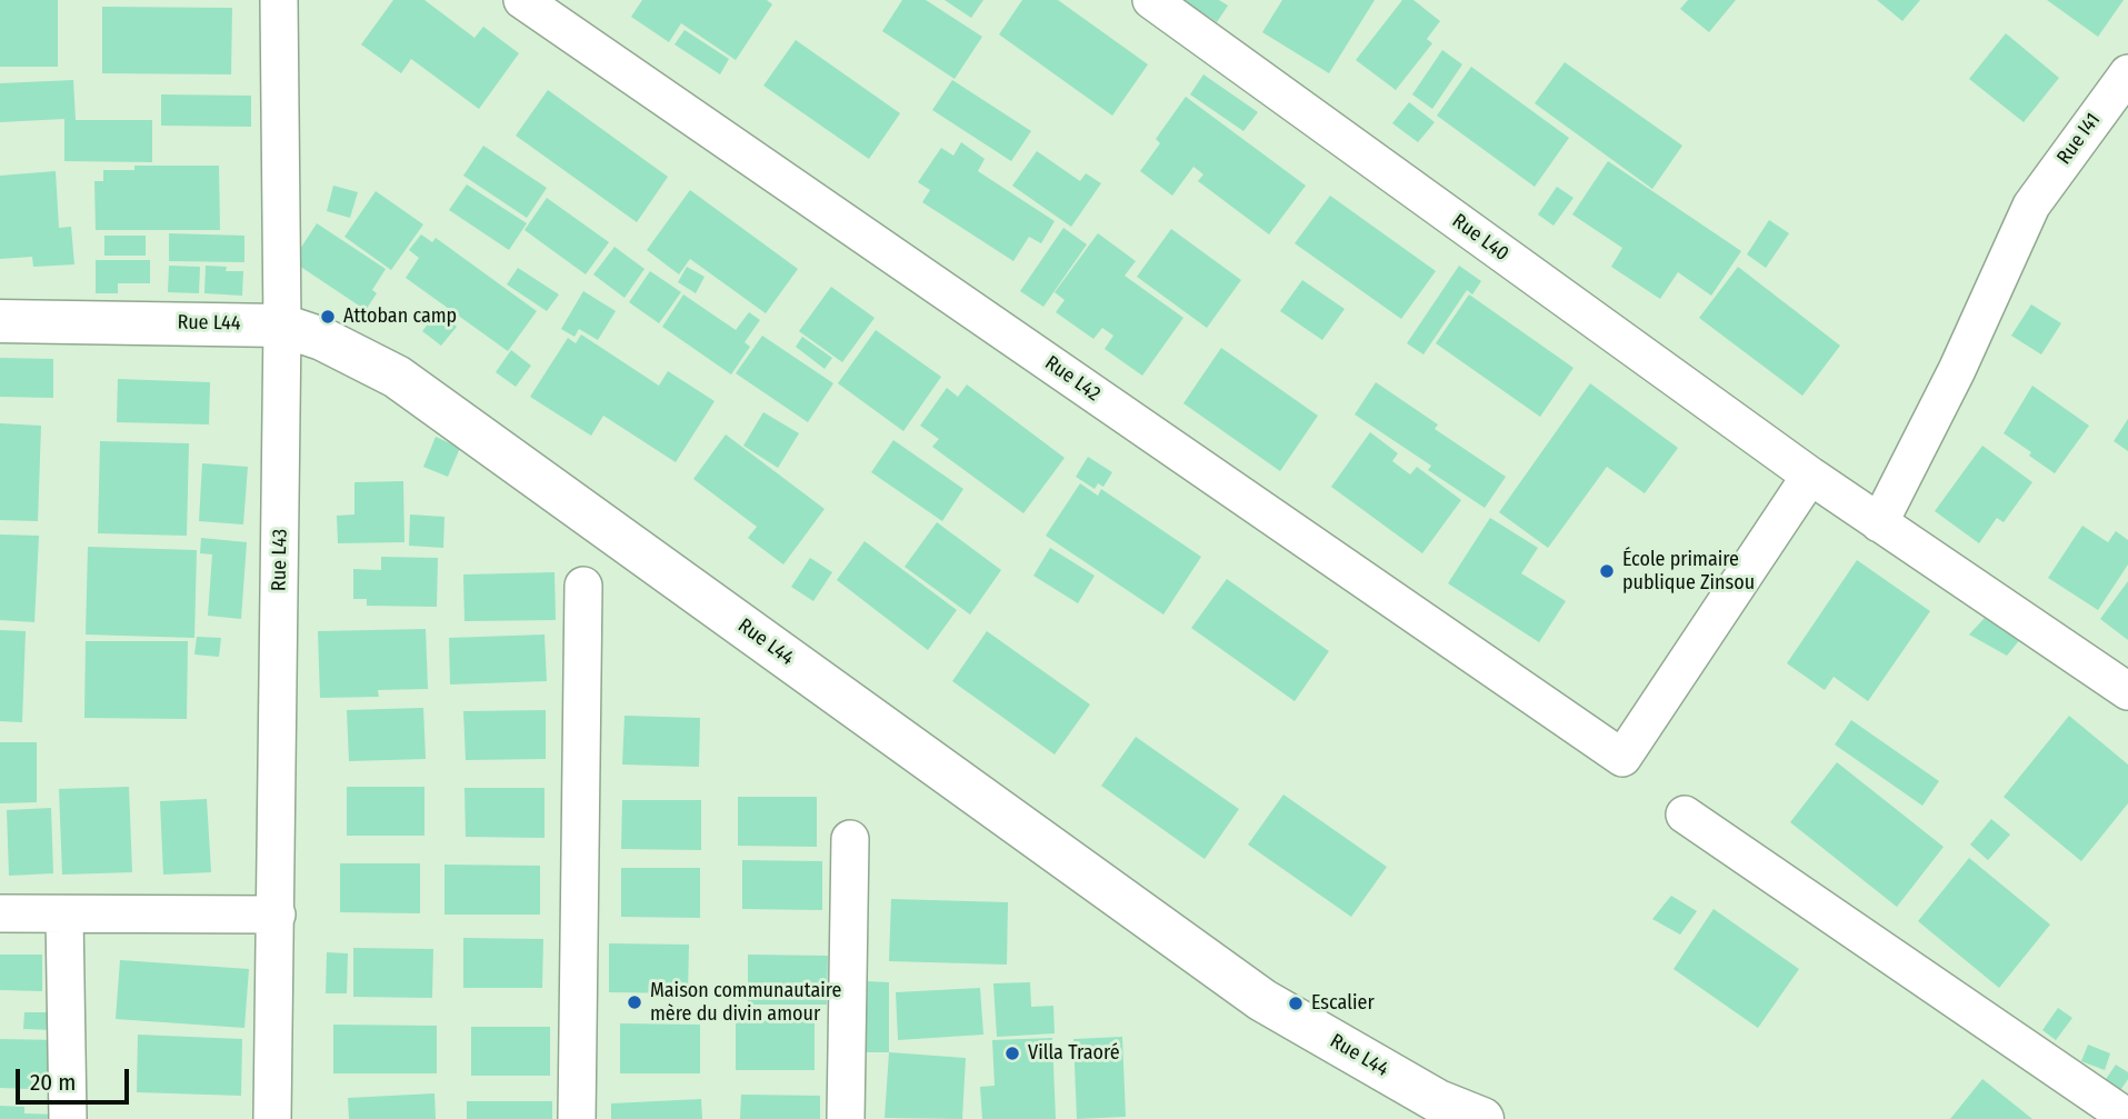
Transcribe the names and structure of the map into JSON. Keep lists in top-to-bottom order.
{
  "streets": {
    "street": [
      "Rue I41",
      "Rue L40",
      "Rue L44",
      "Rue L42",
      "Rue L43"
    ]
  },
  "crossings": [
    ["Rue I41", "Rue L40"],
    ["Rue L40", "Rue L42"],
    ["Rue L44", "Rue L43"]
  ],
  "places": [
    "Attoban camp",
    "École primaire publique Zinsou",
    "Maison communautaire mère du divin amour",
    "Escalier",
    "Villa Traoré"
  ],
  "scale_bar": "20 m"
}
